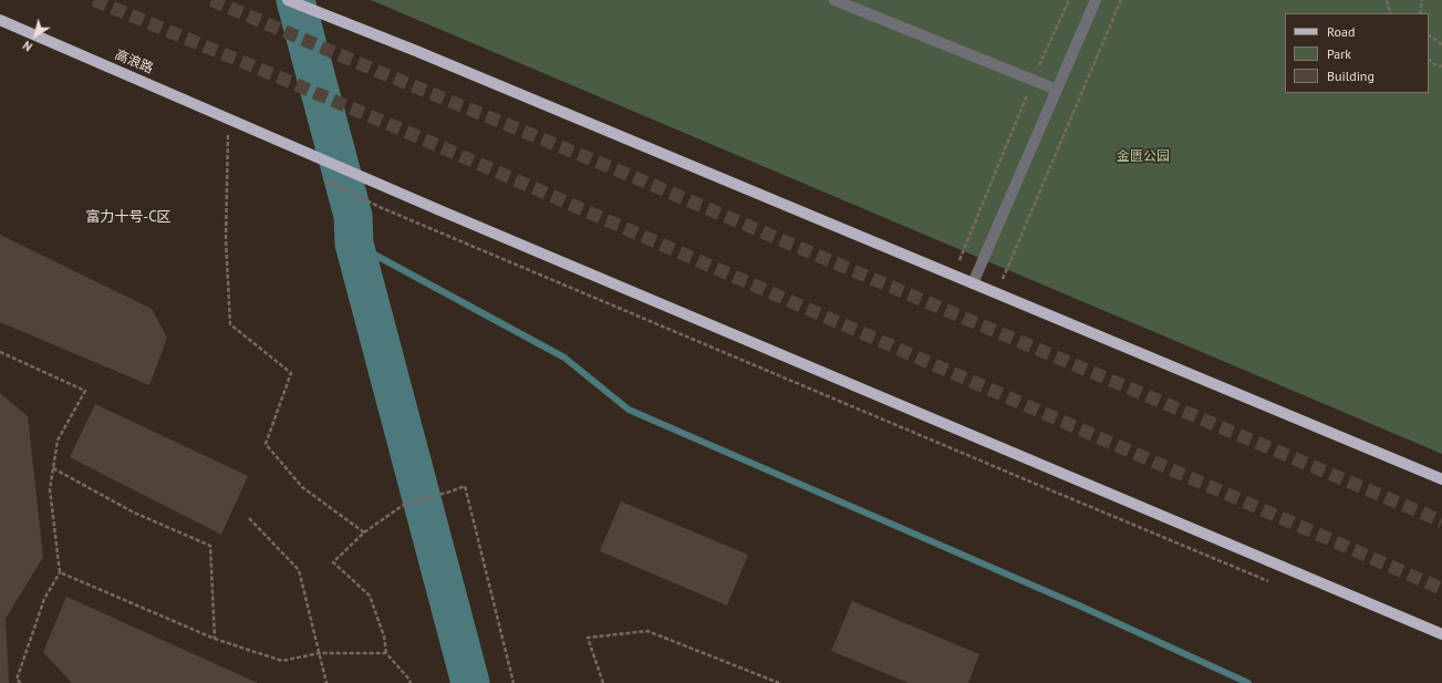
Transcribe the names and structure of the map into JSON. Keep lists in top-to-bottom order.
{
  "streets": {
    "main road": ["高浪路"]
  },
  "districts": ["富力十号-C区"],
  "parks": ["金匮公园"],
  "legend": ["Road", "Park", "Building"],
  "north": "bottom left"
}
